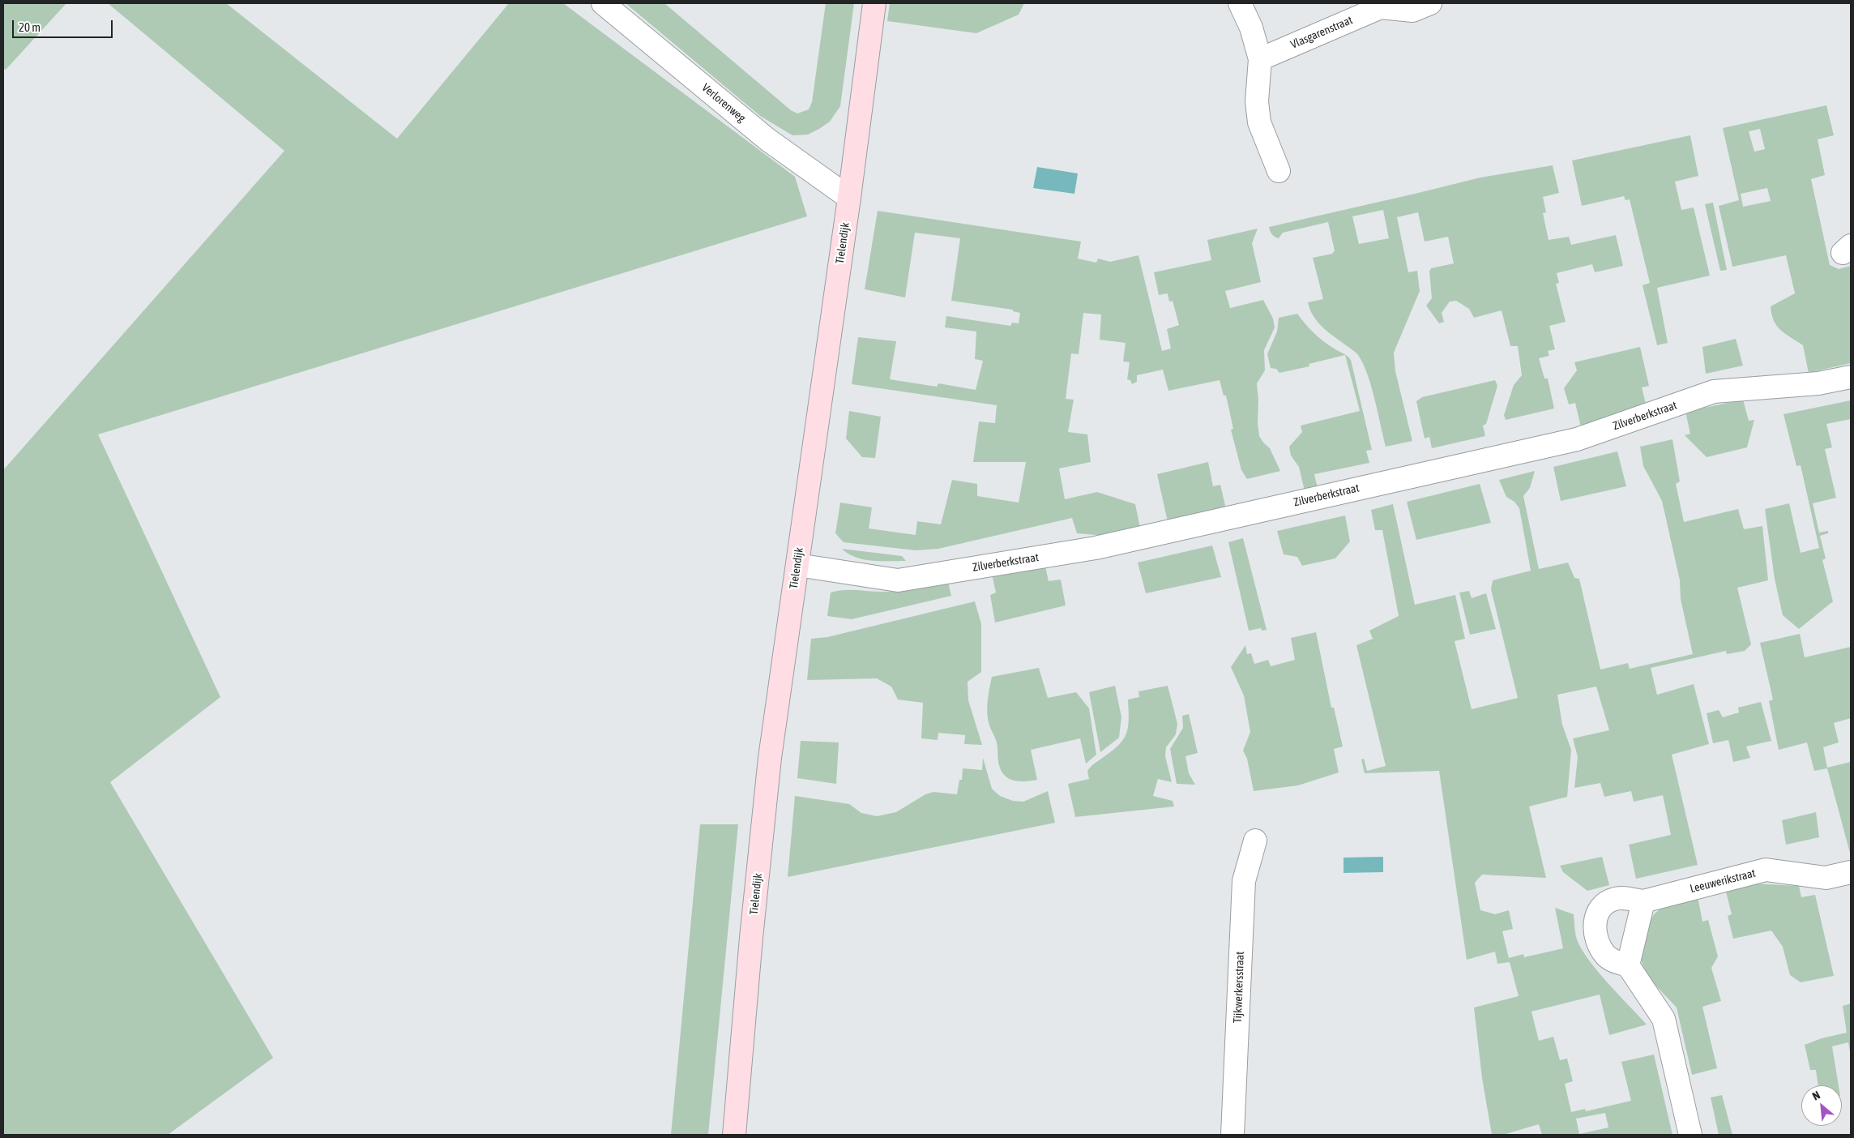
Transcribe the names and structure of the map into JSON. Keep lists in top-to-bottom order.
{
  "streets": {
    "street": [
      "Vlasgarenstraat",
      "Verlorenweg",
      "Tielendijk",
      "Zilverberkstraat",
      "Leeuwerikstraat",
      "Tijkwerkersstraat"
    ]
  },
  "crossings": [
    ["Verlorenweg", "Tielendijk"],
    ["Tielendijk", "Zilverberkstraat"]
  ],
  "scale_bar": "20 m",
  "north": "top left"
}
